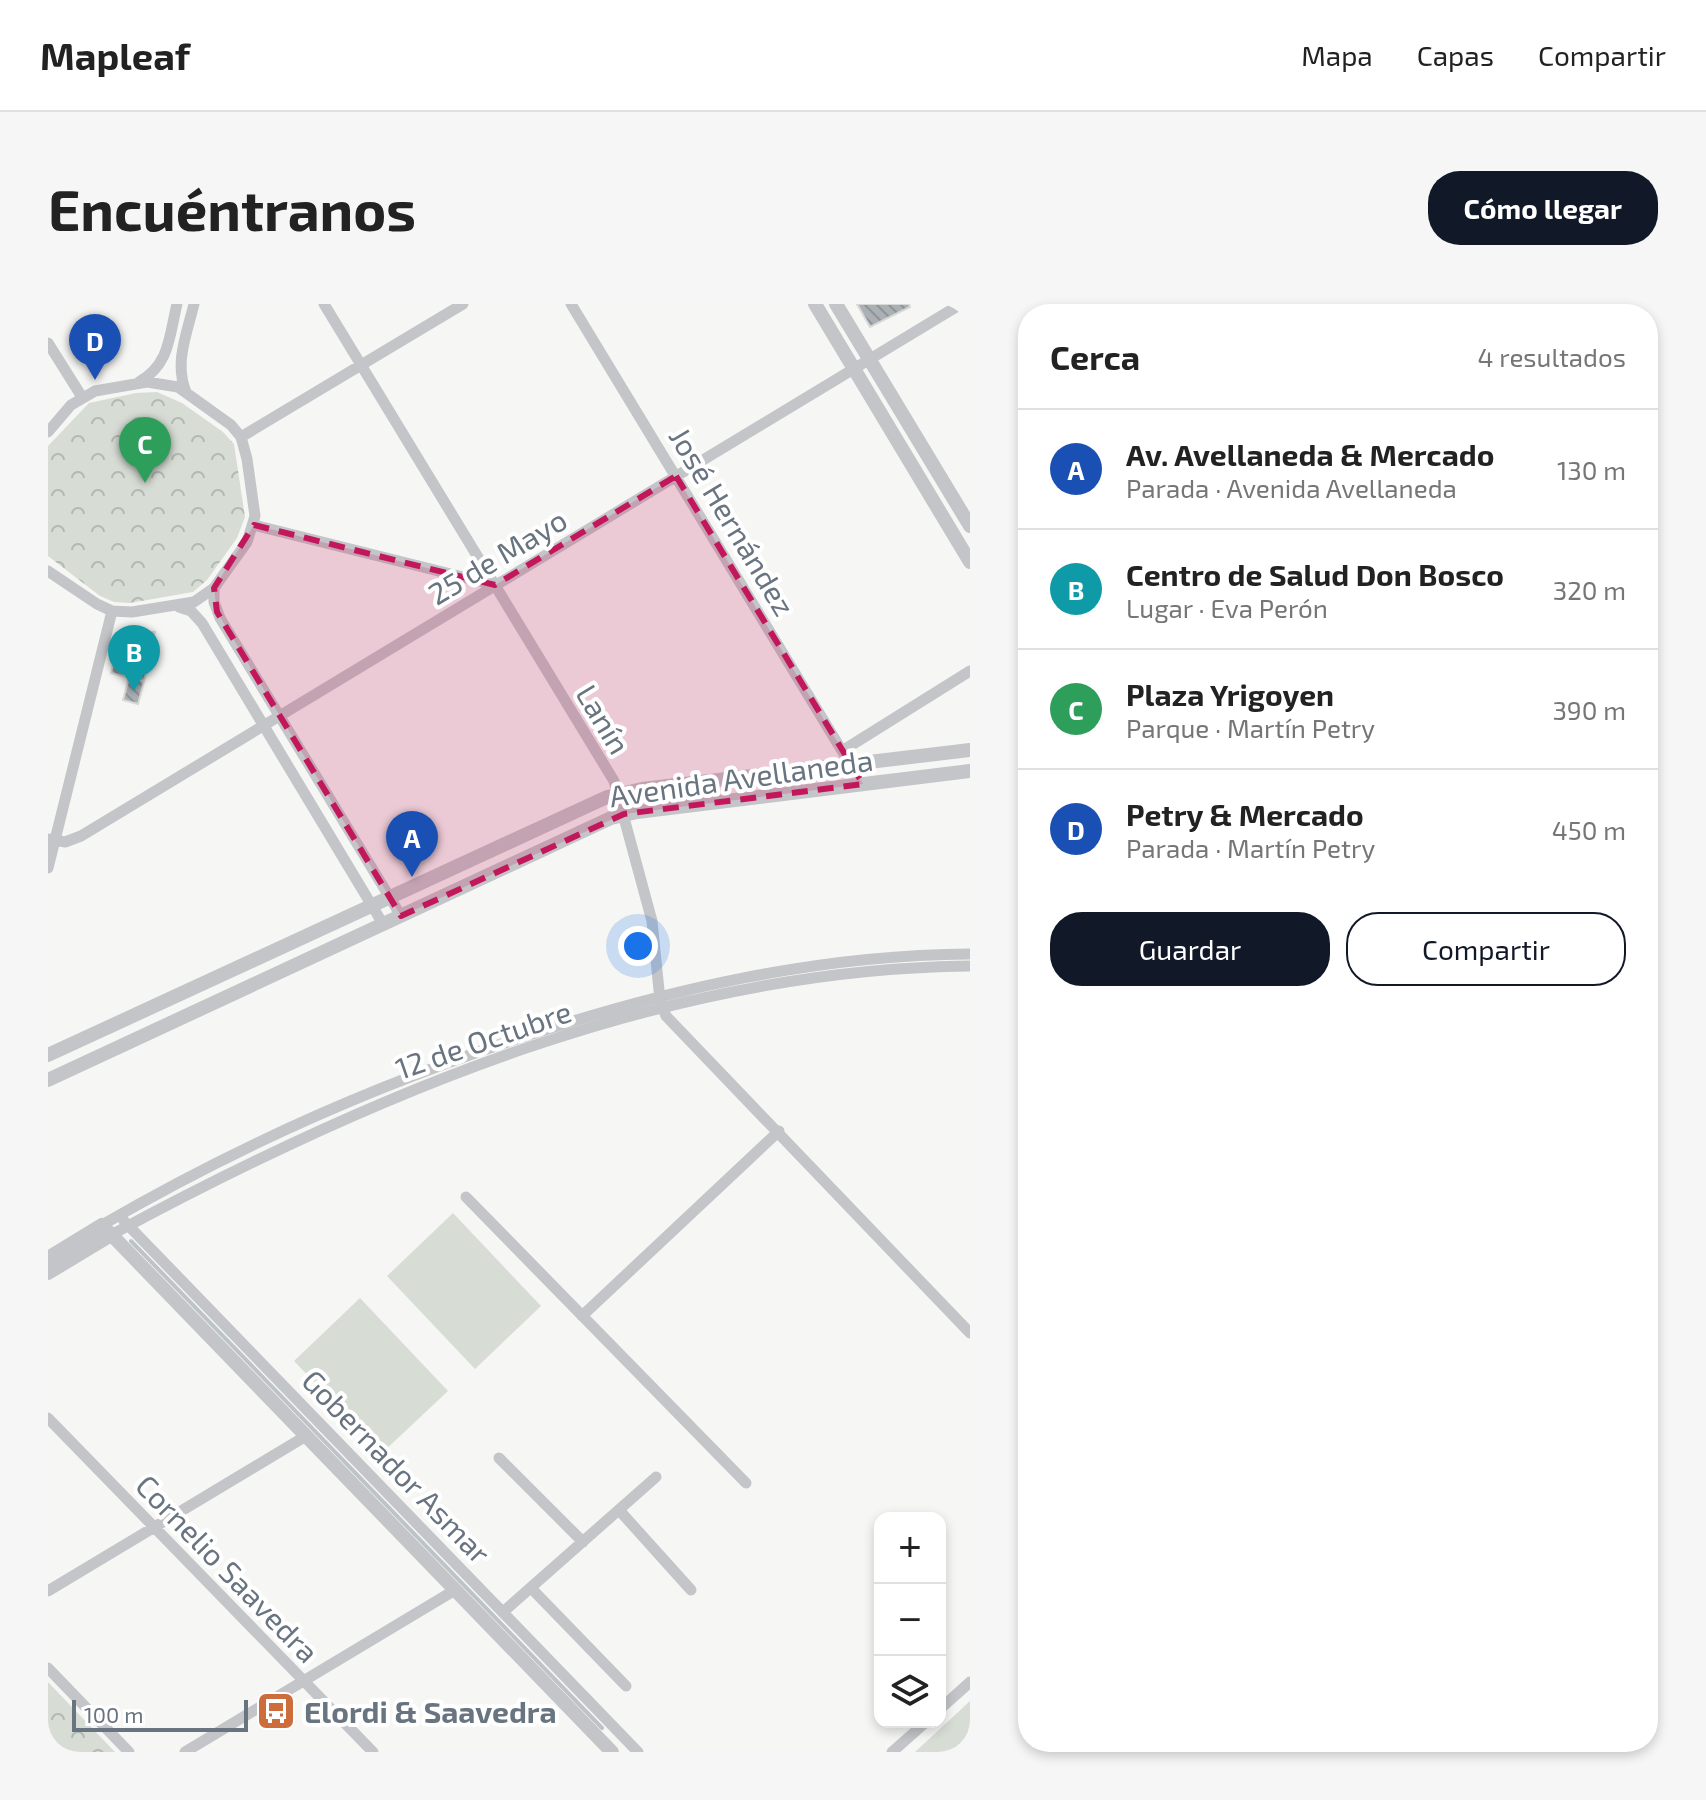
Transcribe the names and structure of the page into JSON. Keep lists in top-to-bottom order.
{
  "streets": {
    "street": [
      "José Hernández",
      "25 de Mayo",
      "Lanín",
      "Avenida Avellaneda",
      "12 de Octubre",
      "Gobernador Asmar",
      "Cornelio Saavedra"
    ]
  },
  "crossings": [
    ["José Hernández", "25 de Mayo"],
    ["José Hernández", "Avenida Avellaneda"],
    ["25 de Mayo", "Lanín"],
    ["Lanín", "Avenida Avellaneda"],
    ["Lanín", "12 de Octubre"],
    ["12 de Octubre", "Gobernador Asmar"]
  ],
  "places": {
    "bus stop": ["Elordi & Saavedra"]
  },
  "scale_bar": "100 m",
  "page": {
    "header": "Mapleaf",
    "nav": ["Mapa", "Capas", "Compartir"],
    "buttons": [
      "Cómo llegar",
      ["Guardar", "Compartir"]
    ],
    "title": "Encuéntranos",
    "heading": ["Cerca", "4 resultados"],
    "pins": [
      "D",
      "C",
      "B",
      "A"
    ],
    "list": [
      {
        "mark": "A",
        "name": "Av. Avellaneda & Mercado",
        "note": "Parada · Avenida Avellaneda",
        "value": "130 m"
      },
      {
        "mark": "B",
        "name": "Centro de Salud Don Bosco",
        "note": "Lugar · Eva Perón",
        "value": "320 m"
      },
      {
        "mark": "C",
        "name": "Plaza Yrigoyen",
        "note": "Parque · Martín Petry",
        "value": "390 m"
      },
      {
        "mark": "D",
        "name": "Petry & Mercado",
        "note": "Parada · Martín Petry",
        "value": "450 m"
      }
    ],
    "map_buttons": ["+", "−"],
    "scale": "100 m"
  }
}
